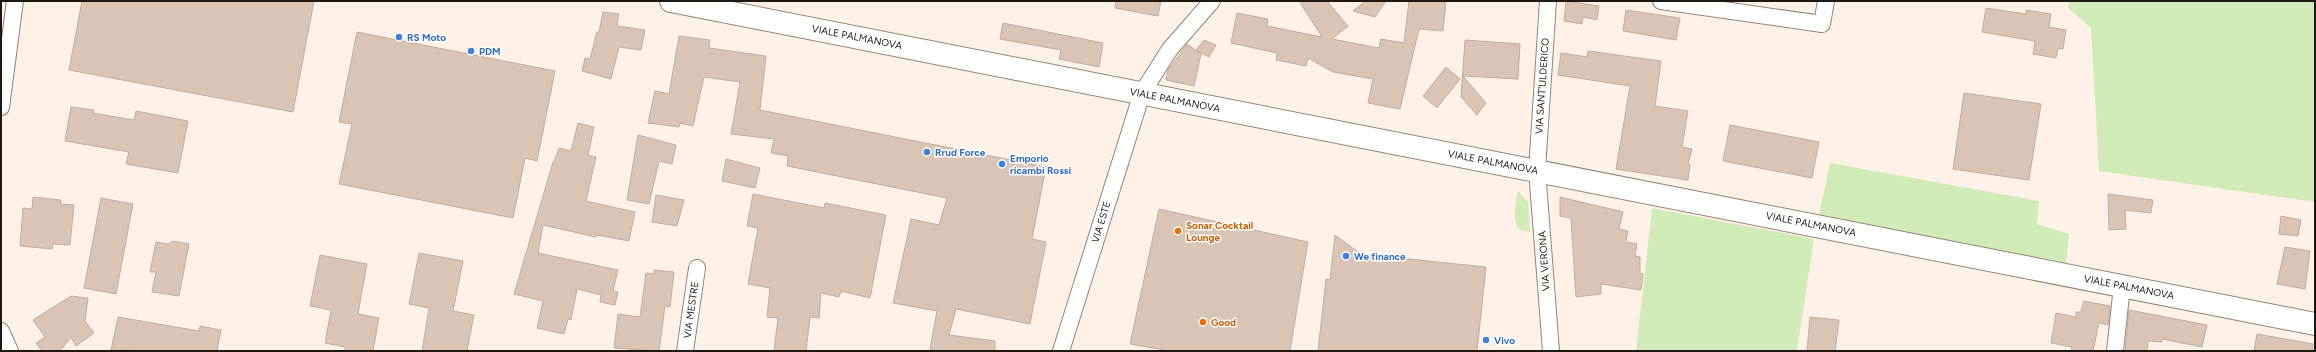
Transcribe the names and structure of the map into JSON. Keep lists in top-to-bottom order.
{
  "streets": {
    "main road": ["VIALE PALMANOVA"],
    "street": [
      "VIA SANT'ULDERICO",
      "VIA ESTE",
      "VIA VERONA",
      "VIA MESTRE"
    ]
  },
  "crossings": [
    ["VIALE PALMANOVA", "VIA SANT'ULDERICO"],
    ["VIALE PALMANOVA", "VIA ESTE"],
    ["VIALE PALMANOVA", "VIA VERONA"],
    ["VIA SANT'ULDERICO", "VIA VERONA"]
  ],
  "places": [
    "RS Moto",
    "PDM",
    "Rrud Force",
    "Emporio ricambi Rossi",
    "Sonar Cocktail Lounge",
    "We finance",
    "Good",
    "Vivo"
  ]
}
